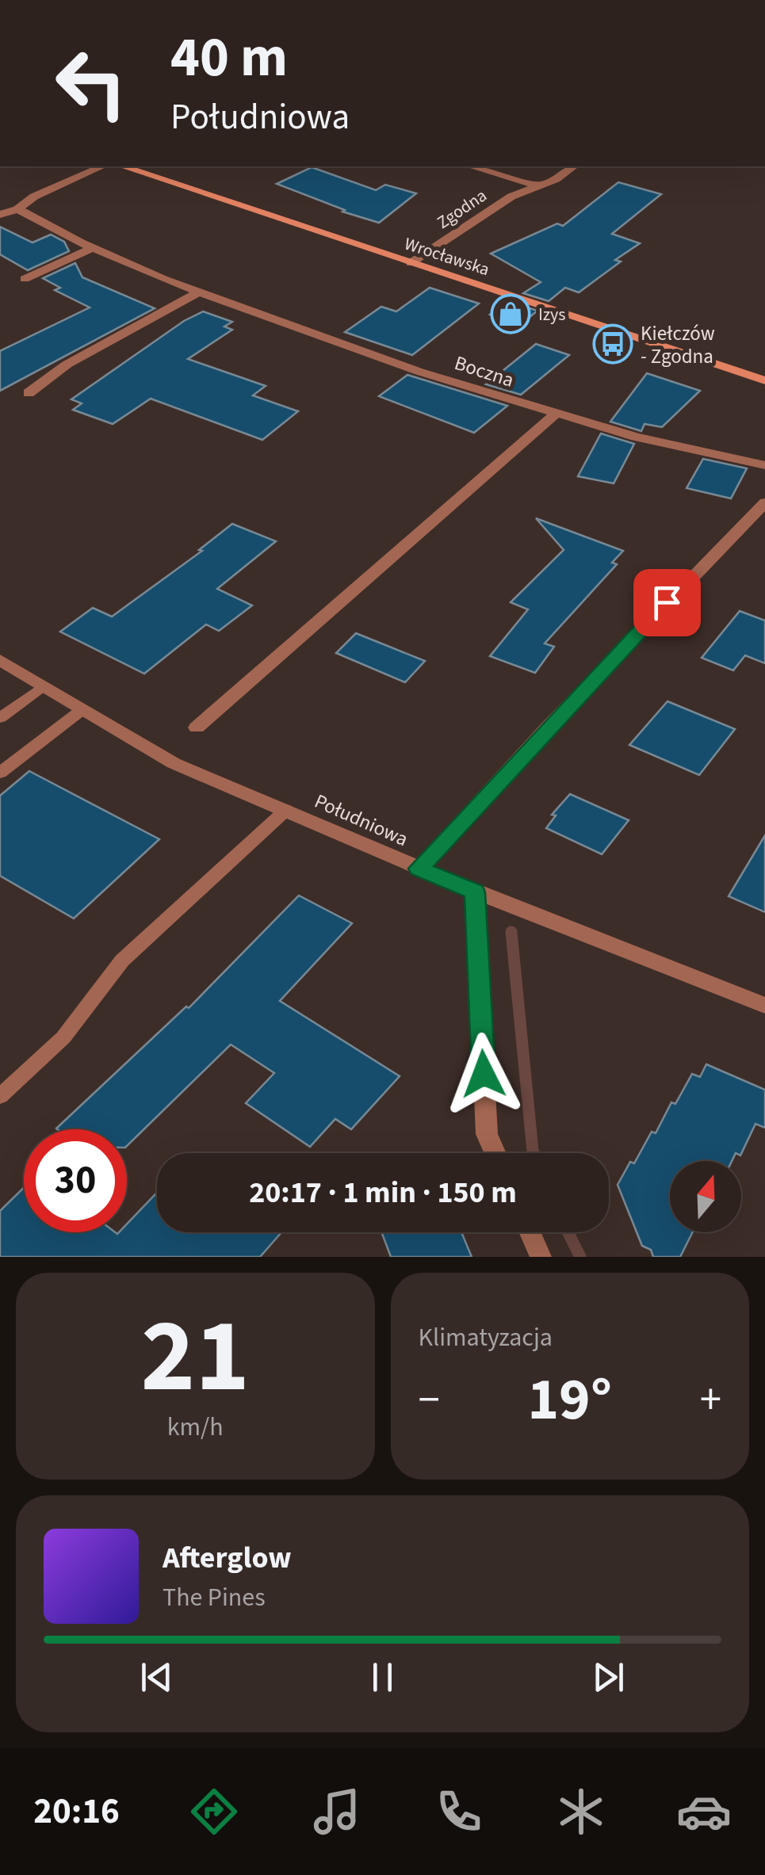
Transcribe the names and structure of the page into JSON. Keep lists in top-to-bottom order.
{
  "streets": {
    "street": [
      "Zgodna",
      "Wrocławska",
      "Boczna",
      "Południowa"
    ]
  },
  "crossings": [
    ["Zgodna", "Wrocławska"]
  ],
  "places": {
    "shop": ["Izys"],
    "bus stop": ["Kiełczów - Zgodna"]
  },
  "north": "top",
  "page": {
    "turn": ["40 m", "Południowa"],
    "limit": "30",
    "trip": "20:17 · 1 min · 150 m",
    "tile": [
      ["21", "km/h"],
      "Klimatyzacja"
    ],
    "heat": ["−", "19°", "+"],
    "song": ["Afterglow", "The Pines"],
    "tabs": "20:16"
  }
}
